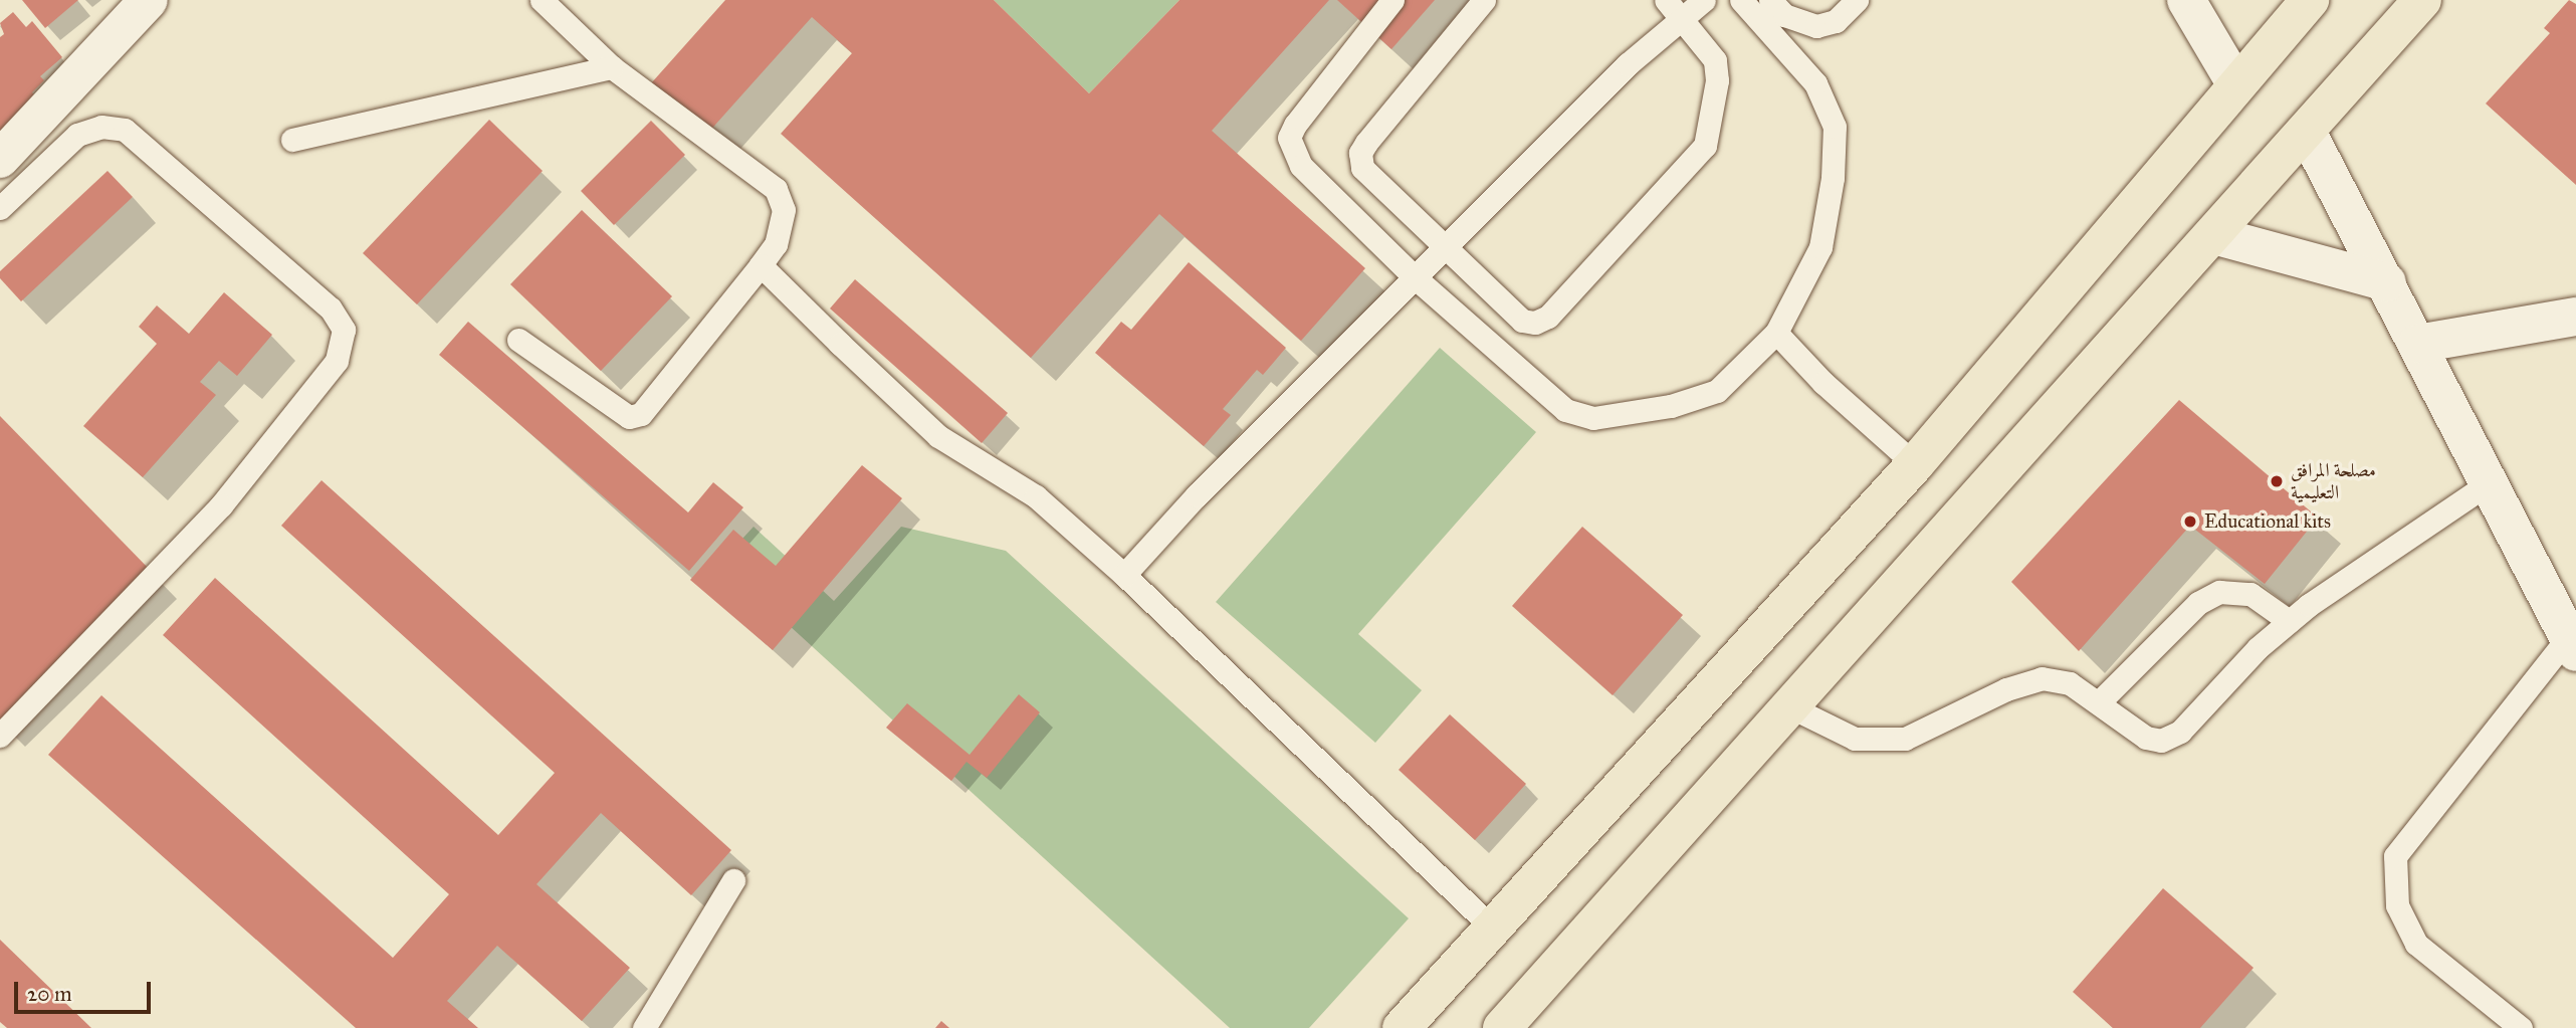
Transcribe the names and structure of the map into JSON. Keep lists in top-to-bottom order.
{
  "places": ["مصلحة المرافق التعليمية", "Educational kits"],
  "scale_bar": "20 m"
}
